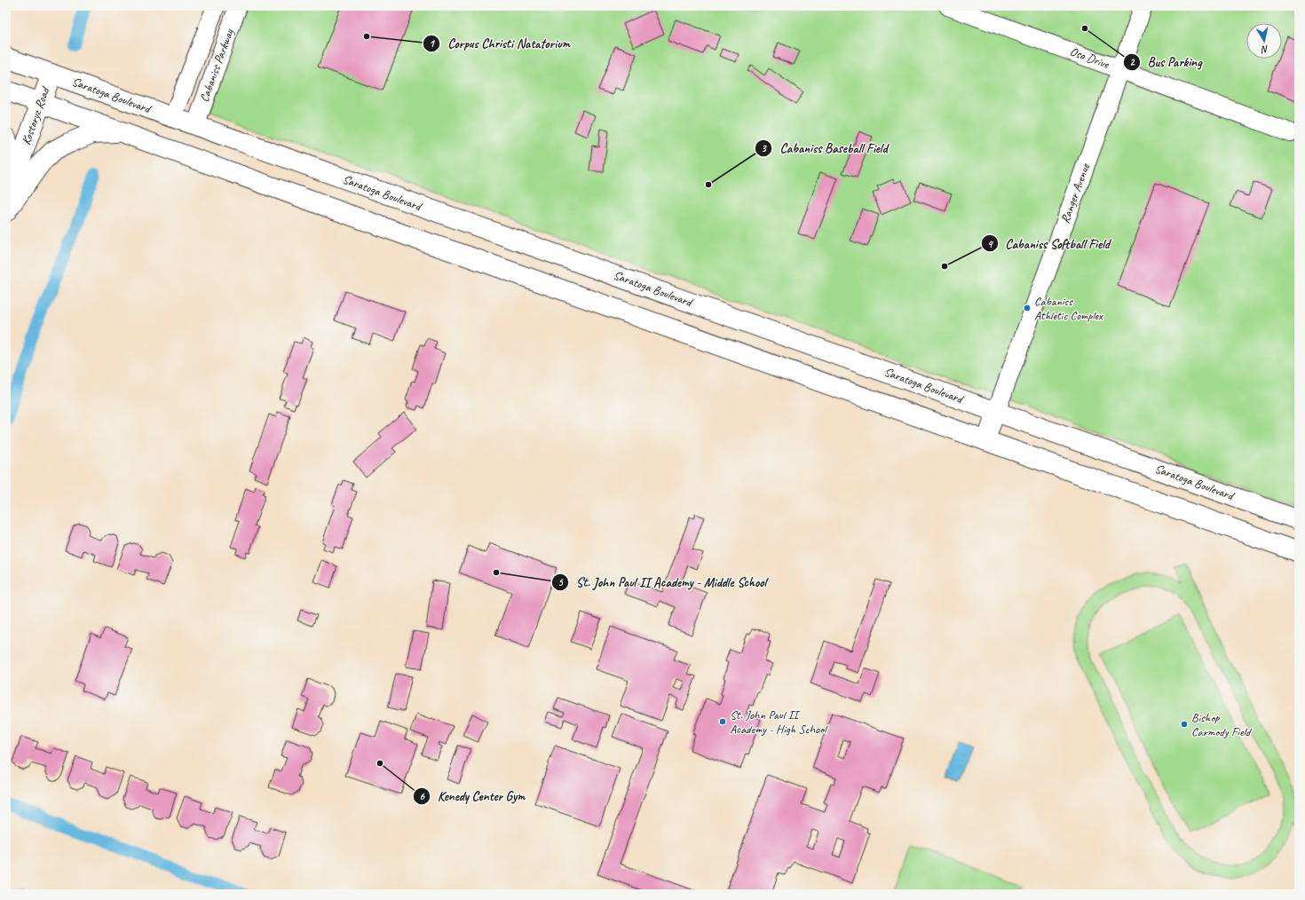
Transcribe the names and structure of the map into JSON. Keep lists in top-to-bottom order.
{
  "streets": {
    "main road": ["Saratoga Boulevard", "Kostoryz Road"],
    "street": ["Oso Drive", "Cabaniss Parkway", "Ranger Avenue"]
  },
  "crossings": [
    ["Oso Drive", "Ranger Avenue"],
    ["Cabaniss Parkway", "Saratoga Boulevard"],
    ["Saratoga Boulevard", "Kostoryz Road"],
    ["Saratoga Boulevard", "Ranger Avenue"]
  ],
  "places": [
    "Bus Parking",
    "Corpus Christi Natatorium",
    "Cabaniss Baseball Field",
    "Cabaniss Softball Field",
    "Cabaniss Athletic Complex",
    "St. John Paul II Academy - Middle School",
    "St. John Paul II Academy - High School",
    "Bishop Carmody Field",
    "Kenedy Center Gym"
  ],
  "north": "bottom"
}
